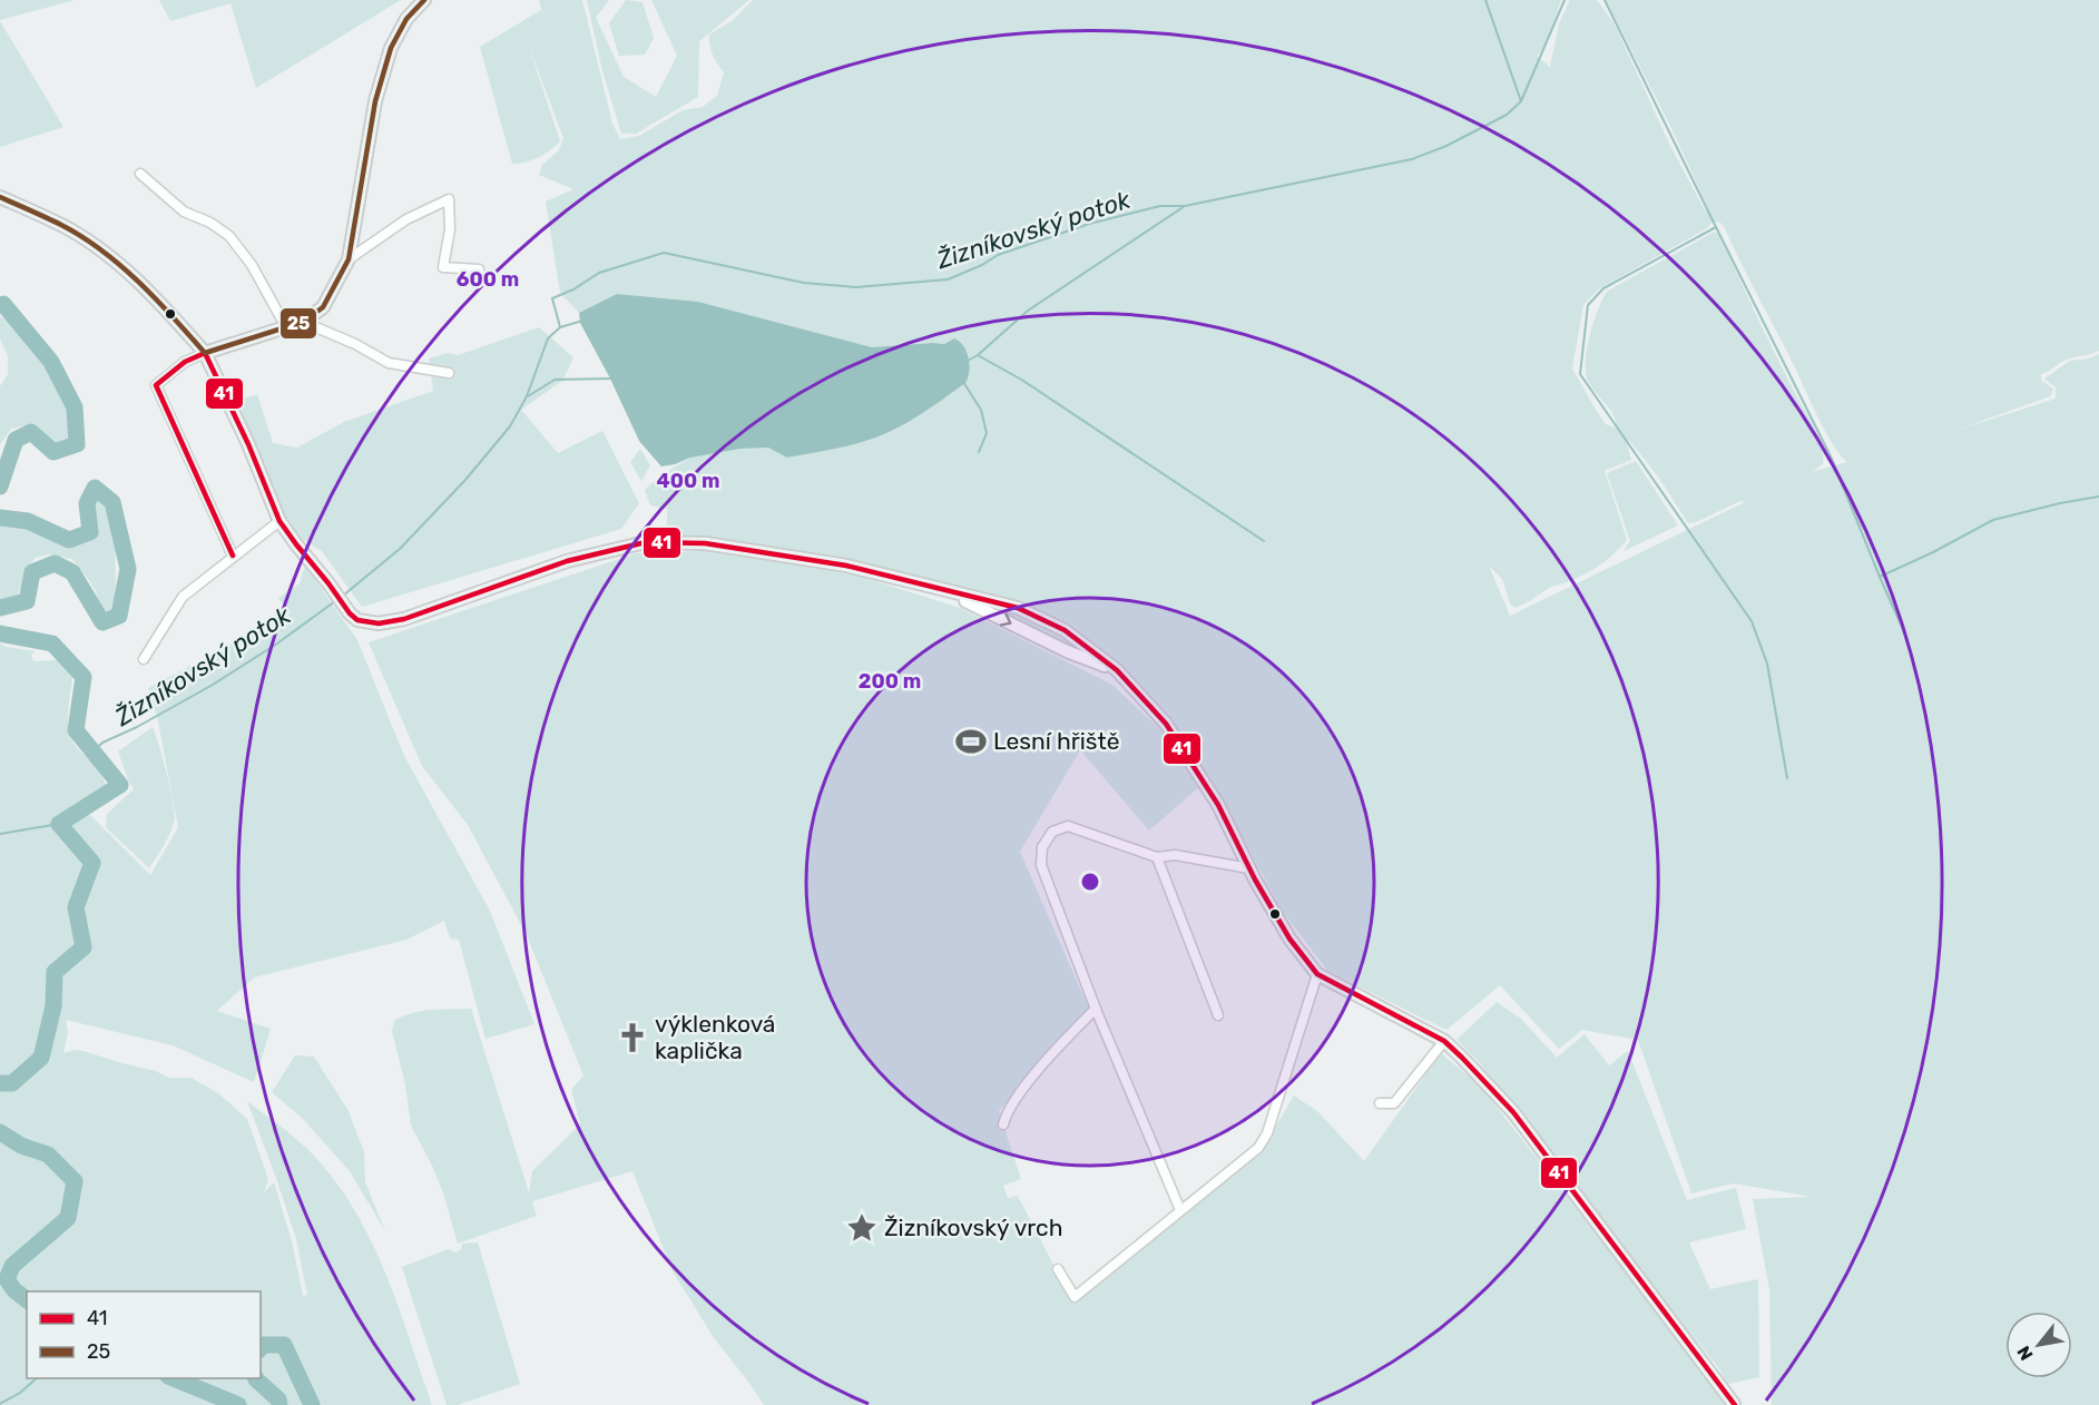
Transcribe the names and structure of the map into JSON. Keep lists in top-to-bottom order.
{
  "water": ["Žizníkovský potok"],
  "places": {
    "sports": ["Lesní hřiště"],
    "church": ["výklenková kaplička"],
    "place": ["Žizníkovský vrch"]
  },
  "lines": ["transit line 25", "transit line 41"],
  "legend": ["41", "25"],
  "north": "bottom left",
  "rings": ["600 m", "400 m", "200 m"]
}
